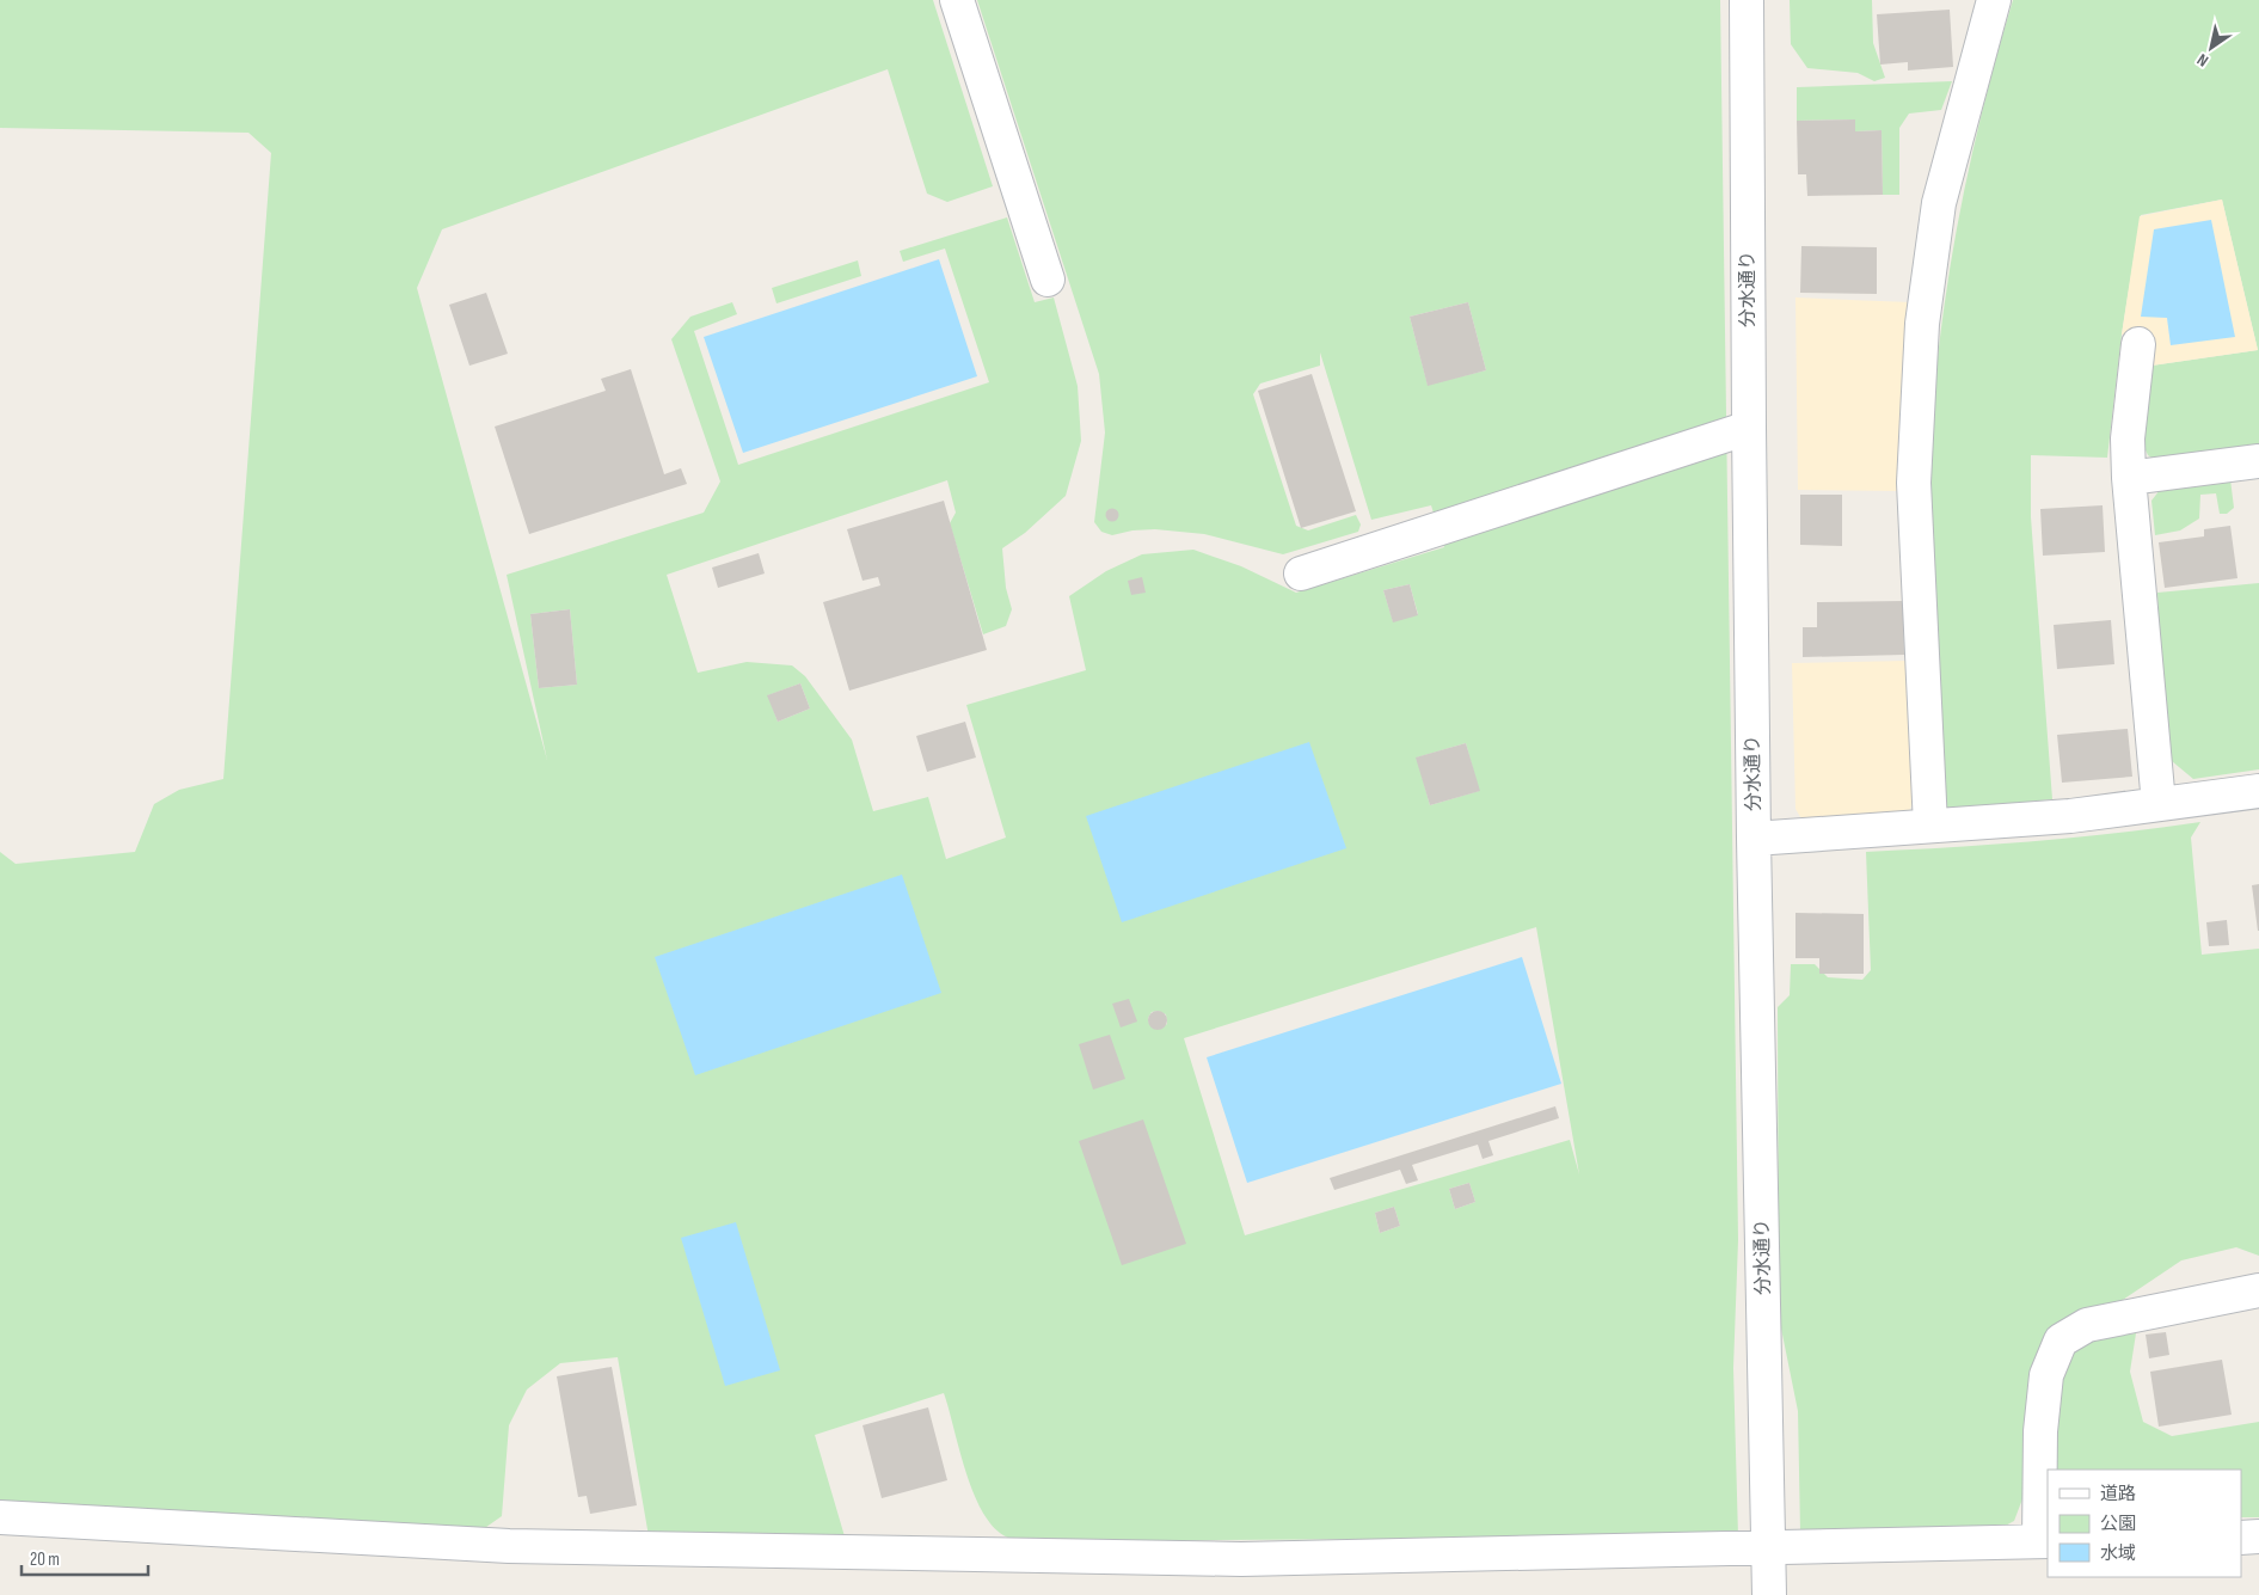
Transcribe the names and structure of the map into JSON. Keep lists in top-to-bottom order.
{
  "streets": {
    "street": ["分水通り"]
  },
  "legend": ["道路", "公園", "水域"],
  "scale_bar": "20 m",
  "north": "bottom left"
}
